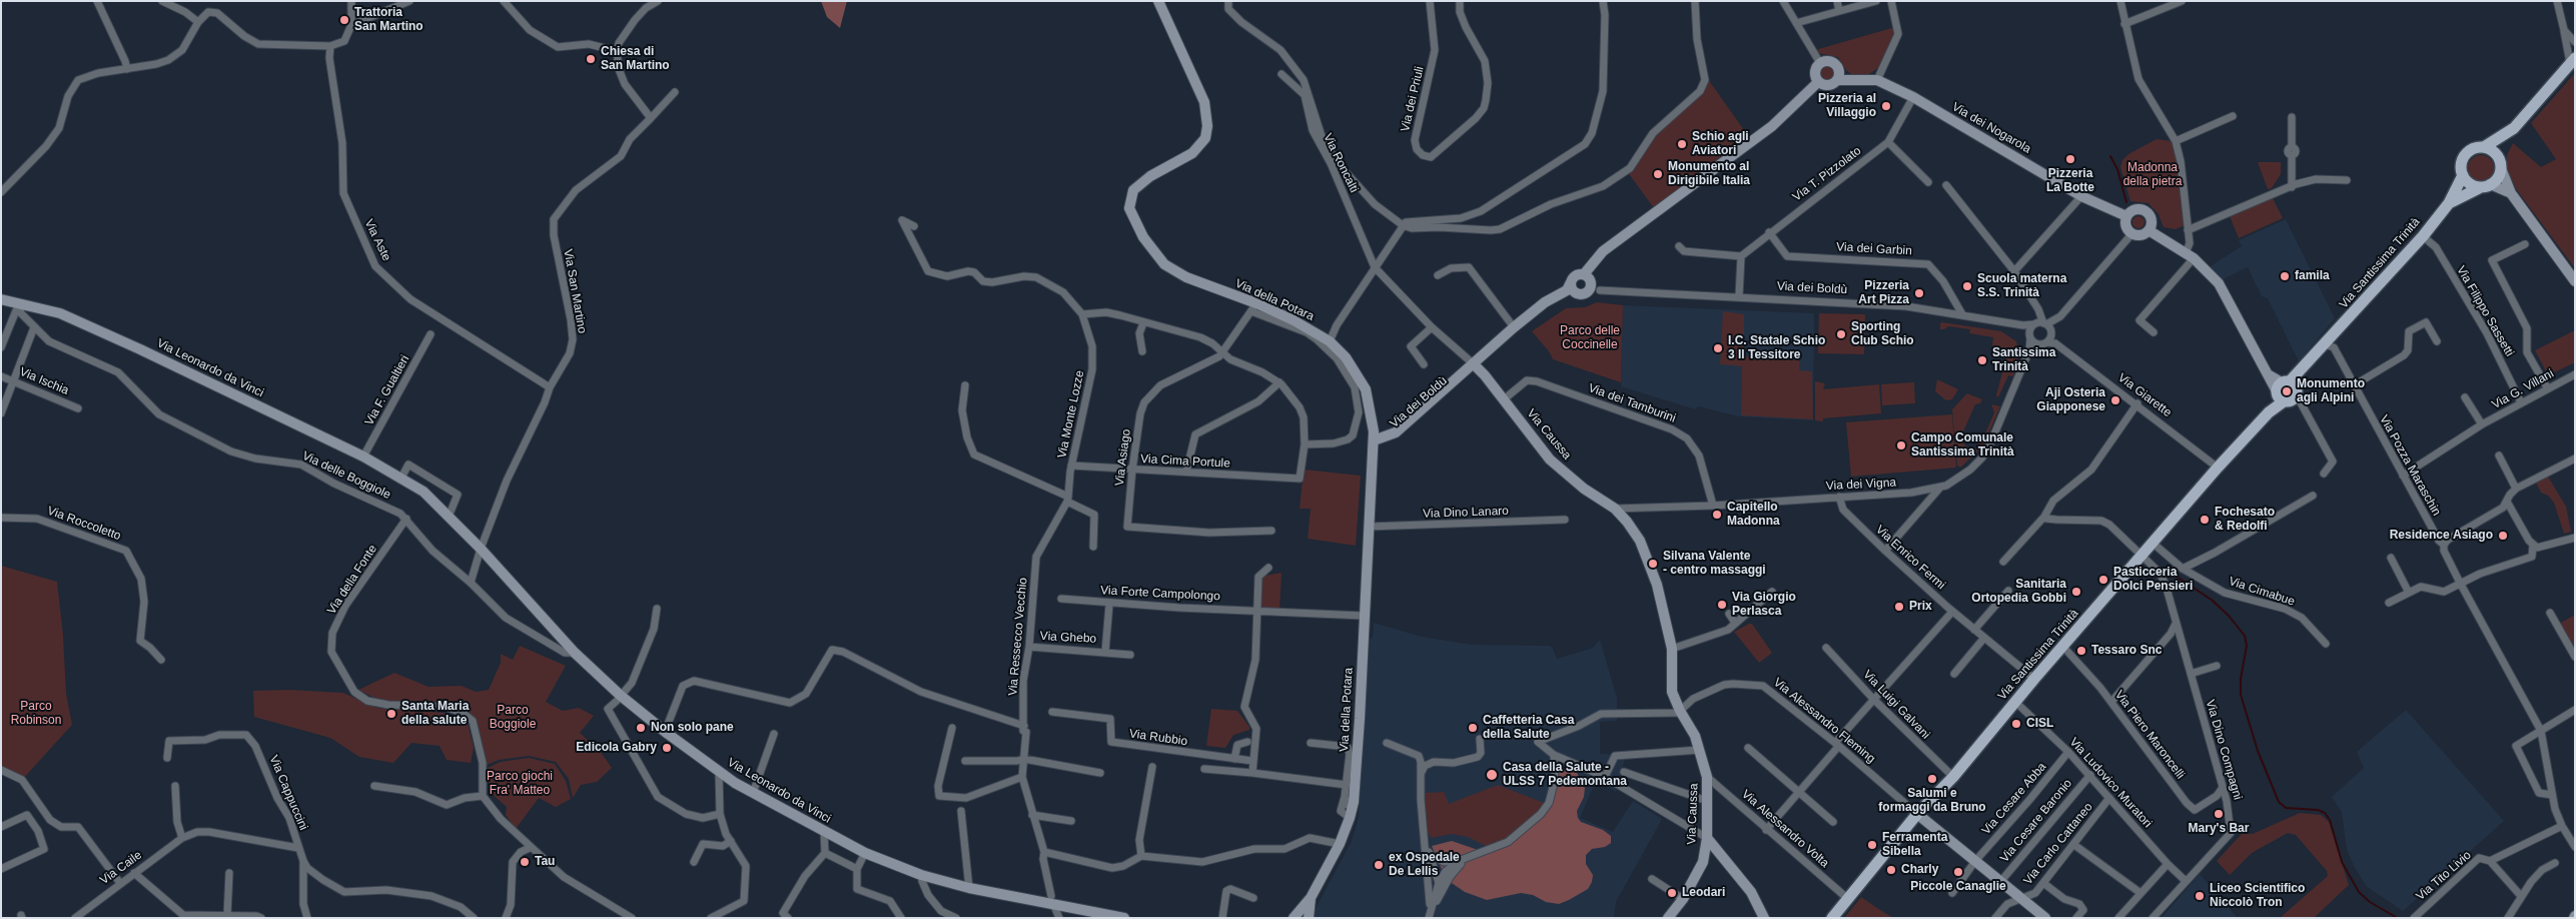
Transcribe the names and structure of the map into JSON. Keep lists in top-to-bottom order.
{
  "streets": {
    "main road": ["Via Santissima Trinità"],
    "street": [
      "Via dei Priuli",
      "Via dei Nogarola",
      "Via Roncalti",
      "Via T. Pizzolato",
      "Via Aste",
      "Via dei Garbin",
      "Via dei Boldù",
      "Via San Martino",
      "Via della Potara",
      "Via Filippo Sassetti",
      "Via Leonardo da Vinci",
      "Via Ischia",
      "Via G. Villani",
      "Via F. Gualtieri",
      "Via Giarette",
      "Via dei Tamburini",
      "Via Monte Lozze",
      "Via Caussa",
      "Via Asiago",
      "Via Cima Portule",
      "Via Pozza Maraschin",
      "Via delle Boggiole",
      "Via dei Vigna",
      "Via Dino Lanaro",
      "Via Roccoletto",
      "Via Enrico Fermi",
      "Via della Fonte",
      "Via Cimabue",
      "Via Forte Campolongo",
      "Via Ressecco Vecchio",
      "Via Ghebo",
      "Via Luigi Galvani",
      "Via Alessandro Fleming",
      "Via Piero Maroncelli",
      "Via Rubbio",
      "Via Dino Compagni",
      "Via Ludovico Muratori",
      "Via Cappuccini",
      "Via Cesare Abba",
      "Via Cesare Baronio",
      "Via Alessandro Volta",
      "Via Carlo Cattaneo",
      "Via Caile",
      "Via Tito Livio"
    ]
  },
  "crossings": [
    ["Via dei Nogarola", "Via T. Pizzolato"],
    ["Via Roncalti", "Via Caussa"],
    ["Via T. Pizzolato", "Via dei Garbin"],
    ["Via Aste", "Via San Martino"],
    ["Via dei Garbin", "Via dei Boldù"],
    ["Via Santissima Trinità", "Via Filippo Sassetti"],
    ["Via Santissima Trinità", "Via Giarette"],
    ["Via Santissima Trinità", "Via Pozza Maraschin"],
    ["Via Santissima Trinità", "Via Enrico Fermi"],
    ["Via Santissima Trinità", "Via Cimabue"],
    ["Via Santissima Trinità", "Via Luigi Galvani"],
    ["Via Santissima Trinità", "Via Alessandro Fleming"],
    ["Via Santissima Trinità", "Via Piero Maroncelli"],
    ["Via Santissima Trinità", "Via Dino Compagni"],
    ["Via Santissima Trinità", "Via Ludovico Muratori"],
    ["Via Santissima Trinità", "Via Alessandro Volta"],
    ["Via dei Boldù", "Via della Potara"],
    ["Via dei Boldù", "Via Giarette"],
    ["Via dei Boldù", "Via Caussa"],
    ["Via dei Boldù", "Via dei Vigna"],
    ["Via San Martino", "Via Leonardo da Vinci"],
    ["Via San Martino", "Via delle Boggiole"],
    ["Via della Potara", "Via Asiago"],
    ["Via della Potara", "Via Dino Lanaro"],
    ["Via della Potara", "Via Forte Campolongo"],
    ["Via Filippo Sassetti", "Via G. Villani"],
    ["Via Leonardo da Vinci", "Via F. Gualtieri"],
    ["Via Leonardo da Vinci", "Via delle Boggiole"],
    ["Via Leonardo da Vinci", "Via Ressecco Vecchio"],
    ["Via G. Villani", "Via Pozza Maraschin"],
    ["Via Giarette", "Via dei Vigna"],
    ["Via dei Tamburini", "Via Caussa"],
    ["Via dei Tamburini", "Via dei Vigna"],
    ["Via Monte Lozze", "Via Cima Portule"],
    ["Via Monte Lozze", "Via Ressecco Vecchio"],
    ["Via Caussa", "Via dei Vigna"],
    ["Via Caussa", "Via Alessandro Fleming"],
    ["Via Caussa", "Via Alessandro Volta"],
    ["Via Asiago", "Via Cima Portule"],
    ["Via delle Boggiole", "Via della Fonte"],
    ["Via dei Vigna", "Via Enrico Fermi"],
    ["Via Forte Campolongo", "Via Ghebo"],
    ["Via Ressecco Vecchio", "Via Ghebo"],
    ["Via Piero Maroncelli", "Via Dino Compagni"],
    ["Via Dino Compagni", "Via Ludovico Muratori"],
    ["Via Ludovico Muratori", "Via Cesare Abba"],
    ["Via Ludovico Muratori", "Via Cesare Baronio"],
    ["Via Ludovico Muratori", "Via Carlo Cattaneo"],
    ["Via Cappuccini", "Via Caile"]
  ],
  "parks": [
    "Madonna della pietra",
    "Parco delle Coccinelle",
    "Parco Robinson",
    "Parco Boggiole",
    "Parco giochi Fra' Matteo"
  ],
  "places": [
    "Trattoria San Martino",
    "Chiesa di San Martino",
    "Pizzeria al Villaggio",
    "Schio agli Aviatori",
    "Pizzeria La Botte",
    "Monumento al Dirigibile Italia",
    "famila",
    "Scuola materna S.S. Trinità",
    "Pizzeria Art Pizza",
    "Sporting Club Schio",
    "I.C. Statale Schio 3 Il Tessitore",
    "Santissima Trinità",
    "Monumento agli Alpini",
    "Aji Osteria Giapponese",
    "Campo Comunale Santissima Trinità",
    "Capitello Madonna",
    "Fochesato & Redolfi",
    "Residence Asiago",
    "Silvana Valente - centro massaggi",
    "Pasticceria Dolci Pensieri",
    "Sanitaria Ortopedia Gobbi",
    "Via Giorgio Perlasca",
    "Prix",
    "Tessaro Snc",
    "Santa Maria della salute",
    "CISL",
    "Non solo pane",
    "Caffetteria Casa della Salute",
    "Edicola Gabry",
    "Casa della Salute - ULSS 7 Pedemontana",
    "Salumi e formaggi da Bruno",
    "Mary's Bar",
    "Ferramenta Sibella",
    "Tau",
    "ex Ospedale De Lellis",
    "Charly",
    "Piccole Canaglie",
    "Leodari",
    "Liceo Scientifico Niccolò Tron"
  ]
}
